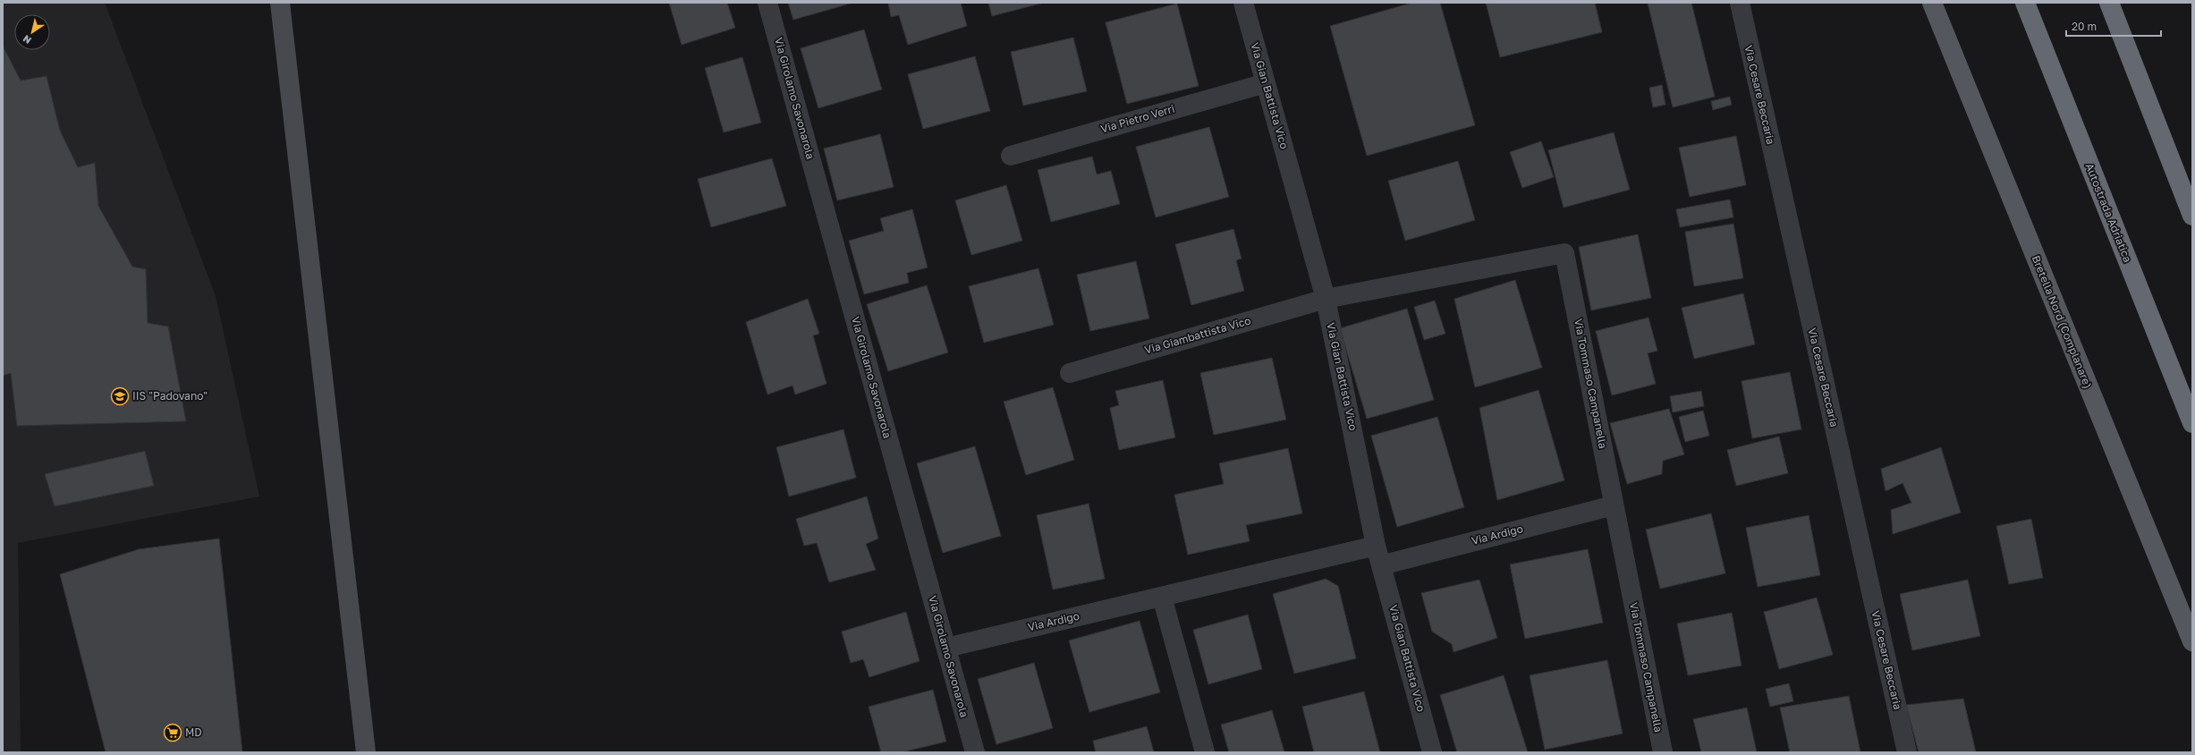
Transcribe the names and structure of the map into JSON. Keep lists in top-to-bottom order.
{
  "streets": {
    "highway": ["Autostrada Adriatica"],
    "main road": ["Bretella Nord (Complanare)"],
    "street": [
      "Via Cesare Beccaria",
      "Via Gian Battista Vico",
      "Via Girolamo Savonarola",
      "Via Pietro Verri",
      "Via Giambattista Vico",
      "Via Tommaso Campanella",
      "Via Ardigo"
    ]
  },
  "crossings": [
    ["Via Gian Battista Vico", "Via Pietro Verri"],
    ["Via Gian Battista Vico", "Via Giambattista Vico"],
    ["Via Gian Battista Vico", "Via Tommaso Campanella"],
    ["Via Gian Battista Vico", "Via Ardigo"],
    ["Via Girolamo Savonarola", "Via Ardigo"],
    ["Via Giambattista Vico", "Via Tommaso Campanella"],
    ["Via Tommaso Campanella", "Via Ardigo"]
  ],
  "places": {
    "school or university": ["IIS \"Padovano\""],
    "supermarket": ["MD"]
  },
  "scale_bar": "20 m",
  "north": "bottom left"
}
